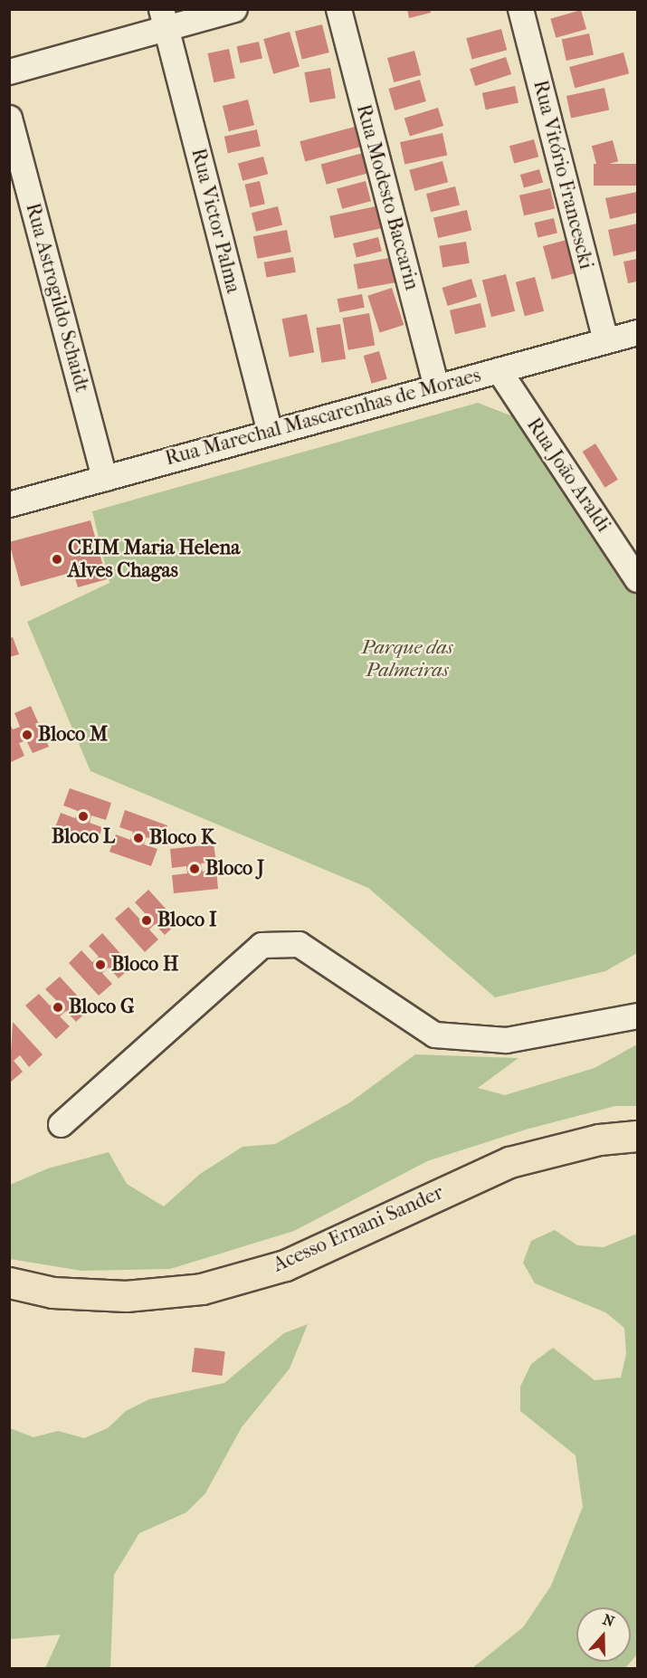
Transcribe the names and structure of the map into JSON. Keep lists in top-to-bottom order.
{
  "streets": {
    "highway": ["Acesso Ernani Sander"],
    "street": [
      "Rua Vitório Francescki",
      "Rua Modesto Baccarin",
      "Rua Victor Palma",
      "Rua Astrogildo Schaidt",
      "Rua Marechal Mascarenhas de Moraes",
      "Rua João Araldi"
    ]
  },
  "crossings": [
    ["Rua Vitório Francescki", "Rua Marechal Mascarenhas de Moraes"],
    ["Rua Modesto Baccarin", "Rua Marechal Mascarenhas de Moraes"],
    ["Rua Victor Palma", "Rua Marechal Mascarenhas de Moraes"],
    ["Rua Astrogildo Schaidt", "Rua Marechal Mascarenhas de Moraes"],
    ["Rua Marechal Mascarenhas de Moraes", "Rua João Araldi"]
  ],
  "parks": ["Parque das Palmeiras"],
  "places": [
    "CEIM Maria Helena Alves Chagas",
    "Bloco M",
    "Bloco L",
    "Bloco K",
    "Bloco J",
    "Bloco I",
    "Bloco H",
    "Bloco G"
  ],
  "north": "top"
}
